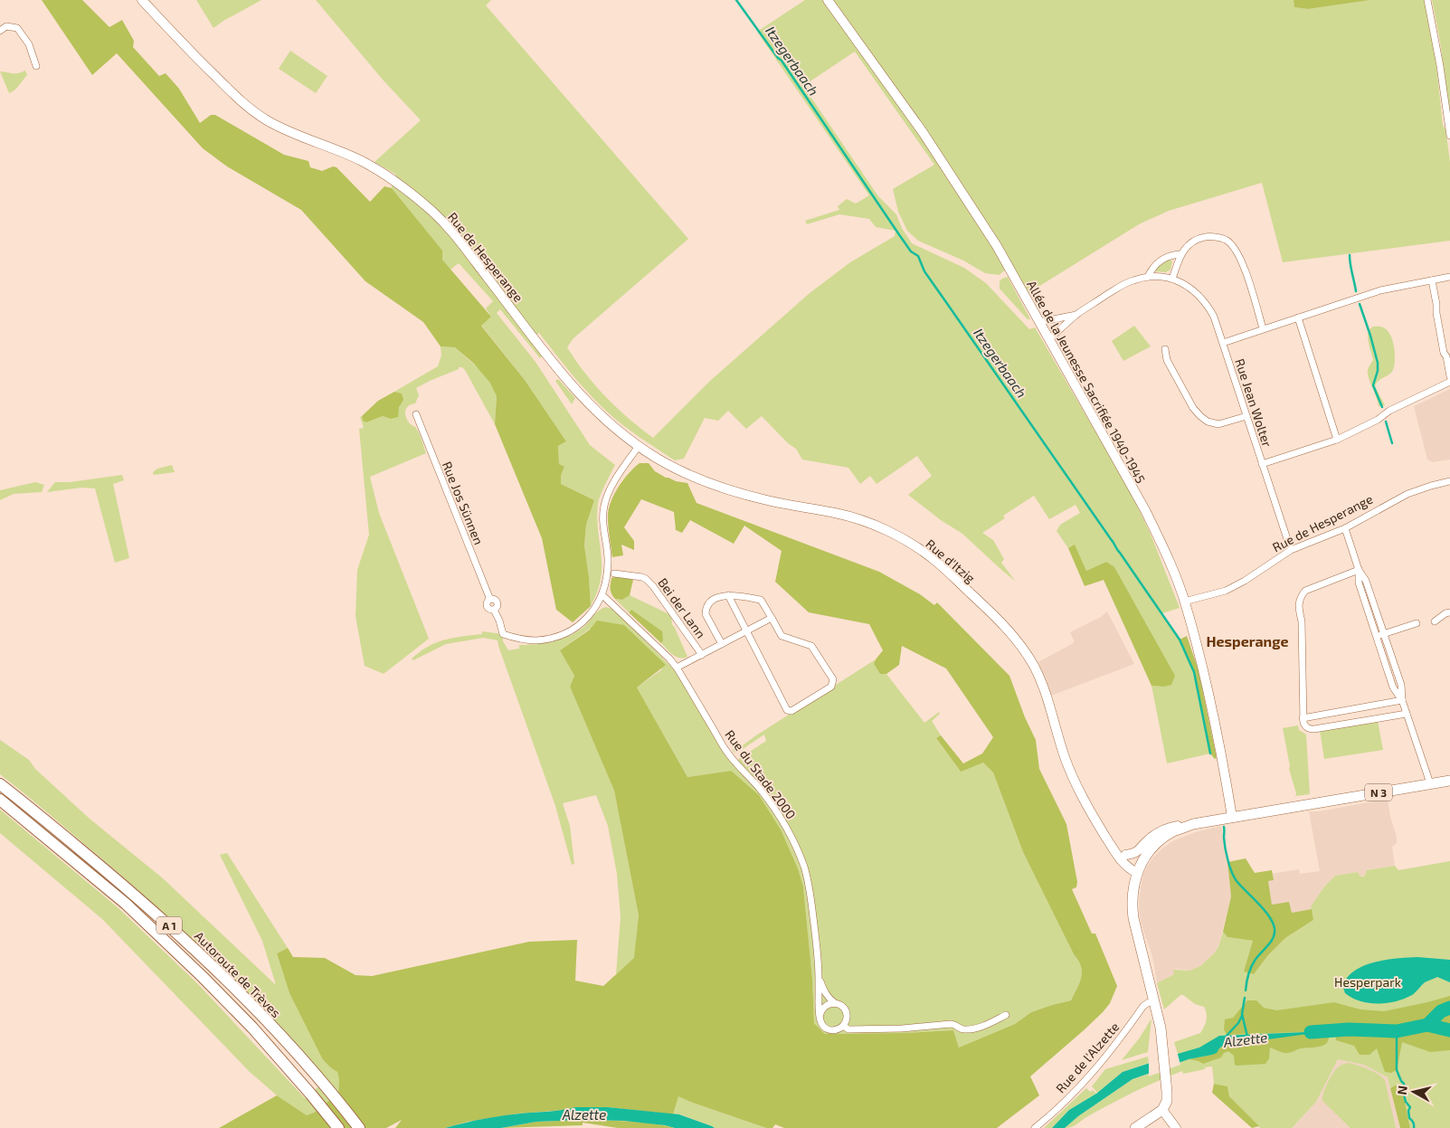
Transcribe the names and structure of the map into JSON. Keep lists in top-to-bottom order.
{
  "streets": {
    "highway": ["A 1", "Autoroute de Trèves"],
    "main road": [
      "Rue de Hesperange",
      "Allée de la Jeunesse Sacrifiée 1940-1945",
      "Rue d'Itzig",
      "N 3"
    ],
    "street": [
      "Rue Jean Wolter",
      "Rue Jos Sünnen",
      "Bei der Lann",
      "Rue du Stade 2000",
      "Rue de l'Alzette"
    ]
  },
  "crossings": [
    ["Rue de Hesperange", "Allée de la Jeunesse Sacrifiée 1940-1945"],
    ["Rue de Hesperange", "Rue Jean Wolter"],
    ["Rue de Hesperange", "Rue d'Itzig"],
    ["Allée de la Jeunesse Sacrifiée 1940-1945", "Rue Jean Wolter"],
    ["Allée de la Jeunesse Sacrifiée 1940-1945", "N 3"],
    ["Rue Jos Sünnen", "Rue du Stade 2000"],
    ["Rue d'Itzig", "N 3"],
    ["N 3", "Rue de l'Alzette"]
  ],
  "districts": ["Hesperange"],
  "water": ["Itzegerbaach", "Alzette"],
  "parks": ["Hesperpark"],
  "north": "left"
}
